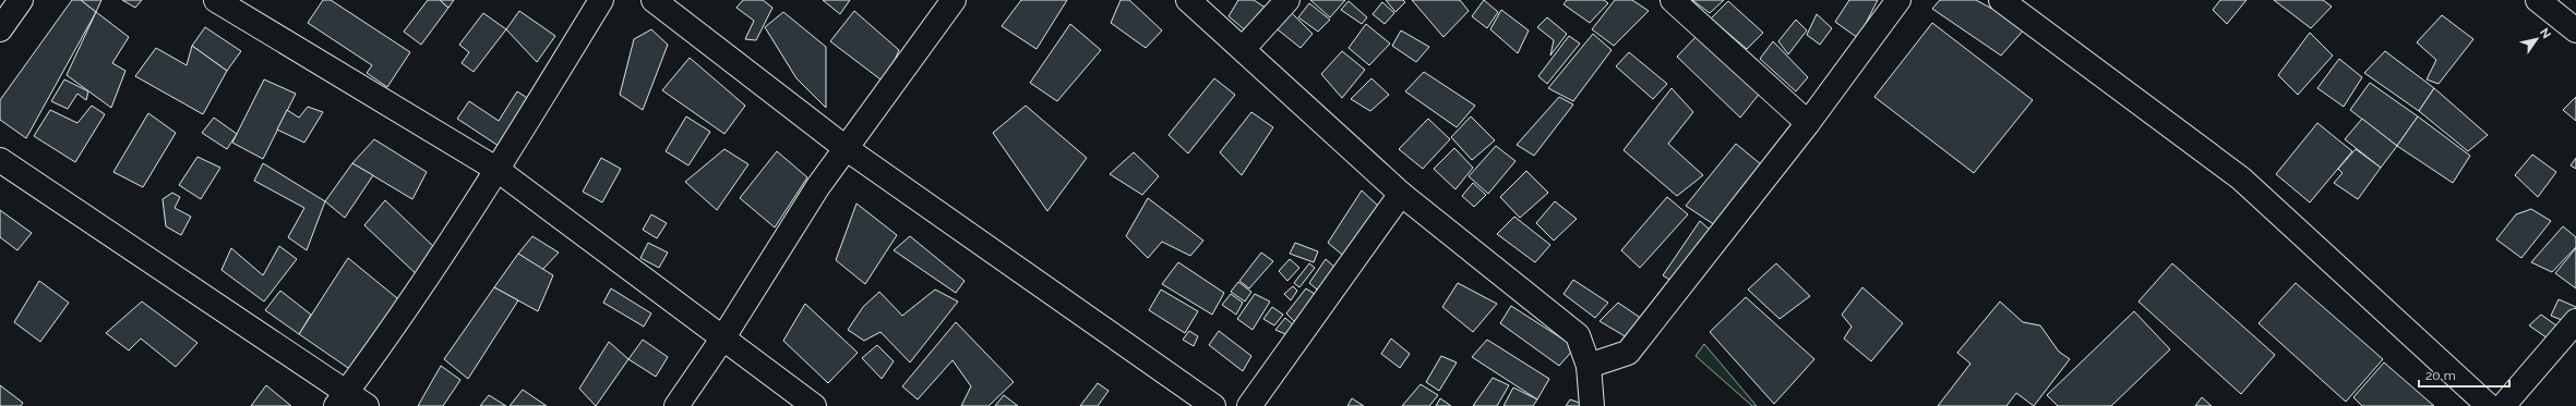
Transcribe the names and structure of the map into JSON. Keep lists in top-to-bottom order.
{
  "scale_bar": "20 m",
  "north": "top right"
}
